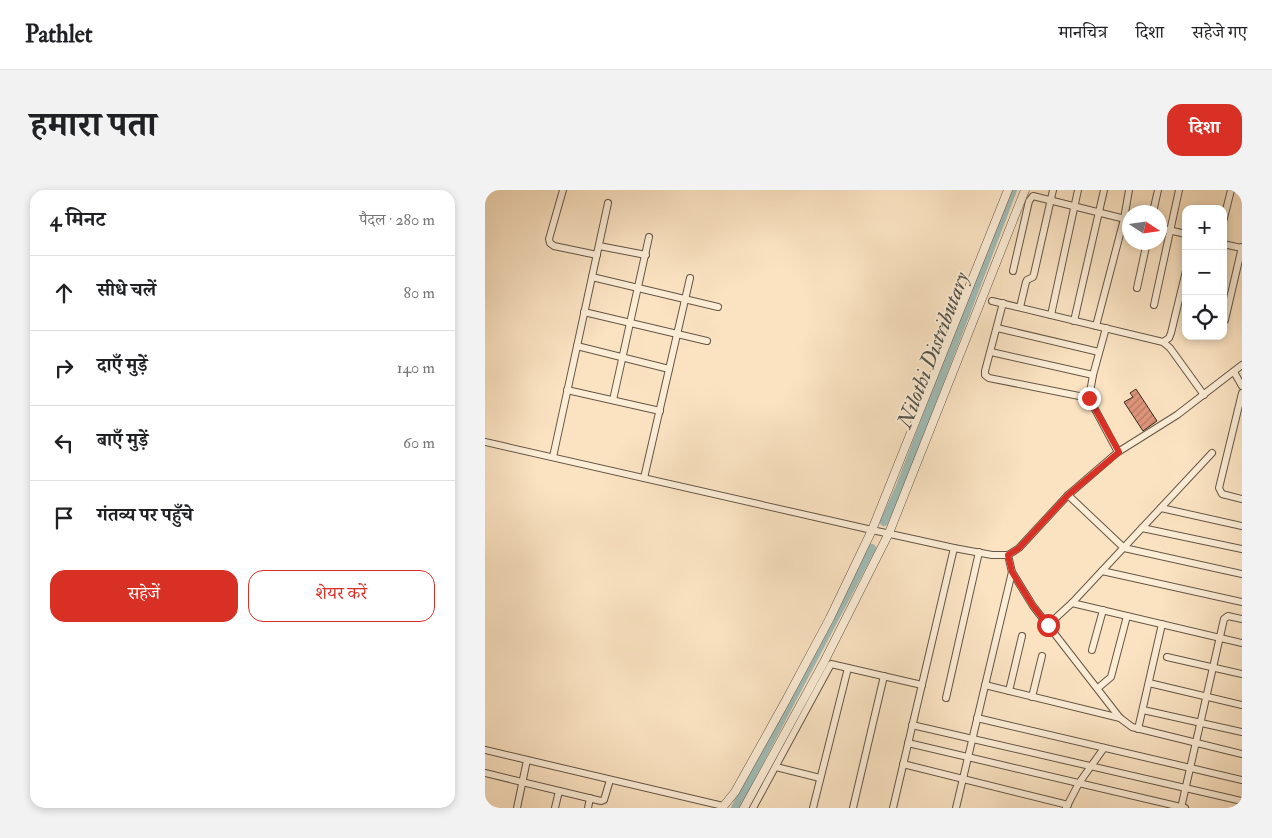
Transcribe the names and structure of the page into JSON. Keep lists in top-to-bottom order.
{
  "water": ["Nilothi Distributary"],
  "north": "right",
  "page": {
    "header": "Pathlet",
    "nav": ["मानचित्र", "दिशा", "सहेजे गए"],
    "title": "हमारा पता",
    "buttons": [
      "दिशा",
      ["सहेजें", "शेयर करें"]
    ],
    "heading": ["4 मिनट", "पैदल · 280 m"],
    "map_buttons": ["+", "−"],
    "list": [
      ["सीधे चलें", "80 m"],
      ["दाएँ मुड़ें", "140 m"],
      ["बाएँ मुड़ें", "60 m"],
      "गंतव्य पर पहुँचे"
    ]
  }
}
